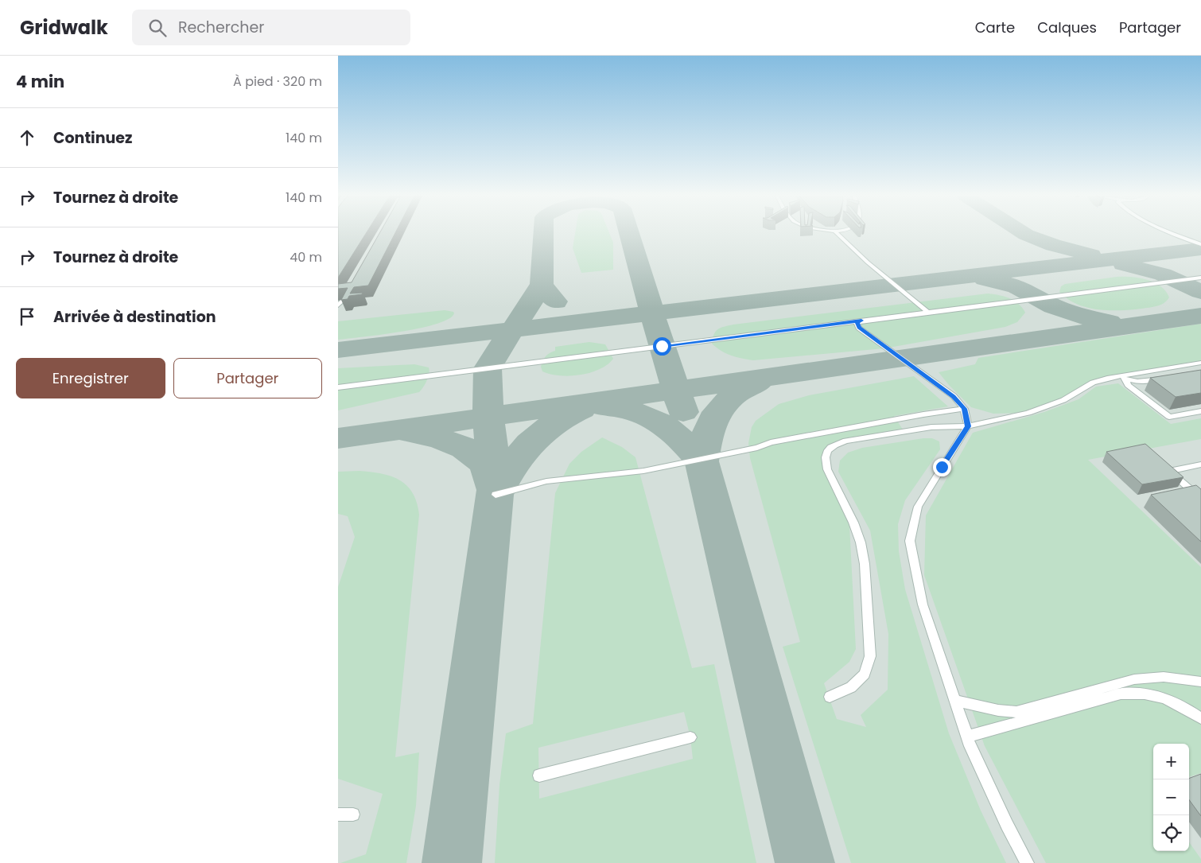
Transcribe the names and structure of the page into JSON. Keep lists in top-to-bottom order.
{
  "page": {
    "header": "Gridwalk",
    "search": "Rechercher",
    "nav": ["Carte", "Calques", "Partager"],
    "heading": ["4 min", "À pied · 320 m"],
    "list": [
      ["Continuez", "140 m"],
      ["Tournez à droite", "140 m"],
      ["Tournez à droite", "40 m"],
      "Arrivée à destination"
    ],
    "buttons": ["Enregistrer", "Partager"],
    "map_buttons": ["+", "−"]
  }
}
